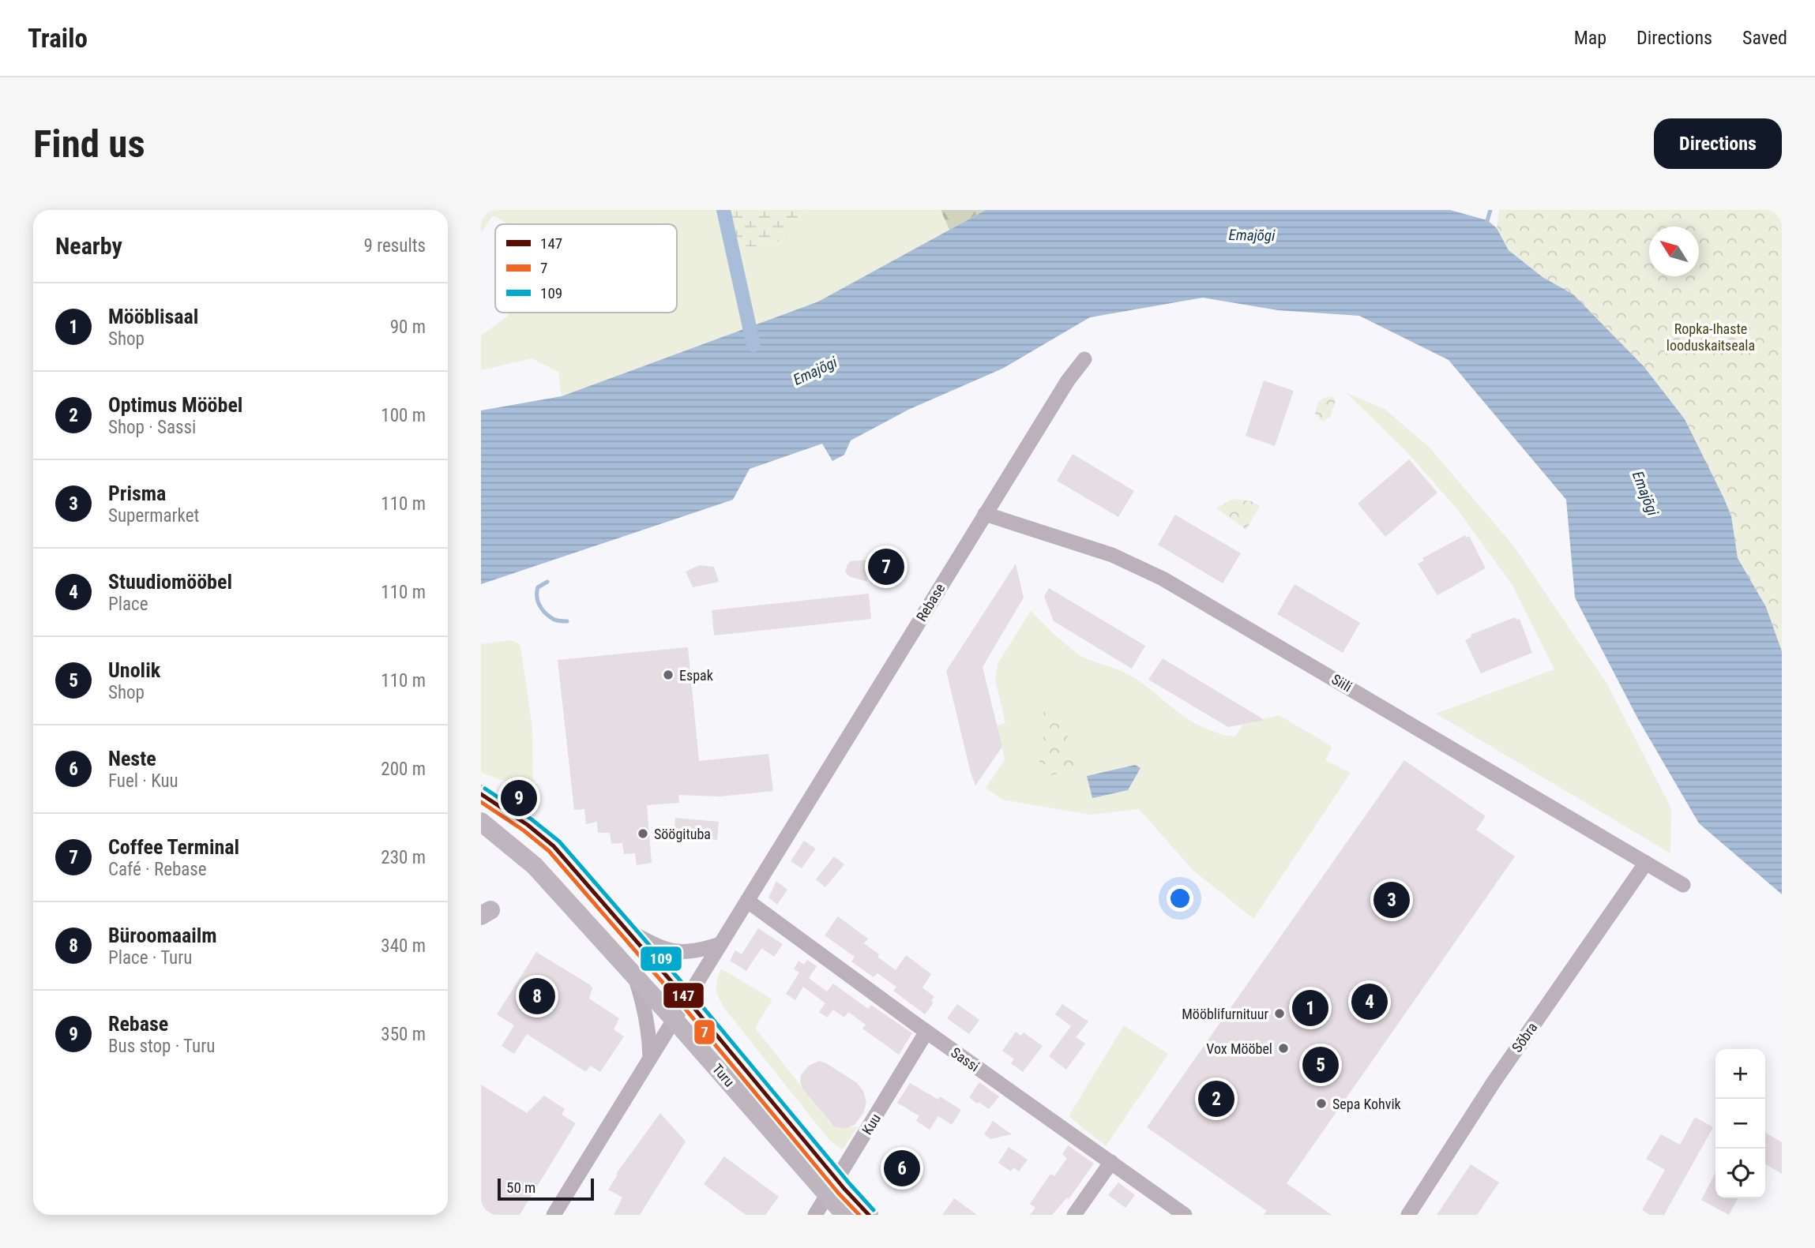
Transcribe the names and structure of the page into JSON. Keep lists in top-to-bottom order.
{
  "streets": {
    "main road": ["Turu"],
    "street": [
      "Rebase",
      "Siili",
      "Sõbra",
      "Sassi",
      "Kuu"
    ]
  },
  "crossings": [
    ["Rebase", "Siili"],
    ["Rebase", "Sassi"],
    ["Rebase", "Turu"],
    ["Siili", "Sõbra"],
    ["Sassi", "Kuu"],
    ["Turu", "Kuu"]
  ],
  "water": ["Emajõgi"],
  "parks": ["Ropka-Ihaste looduskaitseala"],
  "places": [
    "Espak",
    "Söögituba",
    "Mööblifurnituur",
    "Vox Mööbel",
    "Sepa Kohvik"
  ],
  "lines": ["transit line 109", "transit line 147", "transit line 7"],
  "legend": ["147", "7", "109"],
  "scale_bar": "50 m",
  "north": "top left",
  "page": {
    "header": "Trailo",
    "nav": ["Map", "Directions", "Saved"],
    "buttons": "Directions",
    "title": "Find us",
    "heading": ["Nearby", "9 results"],
    "list": [
      {
        "mark": "1",
        "name": "Mööblisaal",
        "note": "Shop",
        "value": "90 m"
      },
      {
        "mark": "2",
        "name": "Optimus Mööbel",
        "note": "Shop · Sassi",
        "value": "100 m"
      },
      {
        "mark": "3",
        "name": "Prisma",
        "note": "Supermarket",
        "value": "110 m"
      },
      {
        "mark": "4",
        "name": "Stuudiomööbel",
        "note": "Place",
        "value": "110 m"
      },
      {
        "mark": "5",
        "name": "Unolik",
        "note": "Shop",
        "value": "110 m"
      },
      {
        "mark": "6",
        "name": "Neste",
        "note": "Fuel · Kuu",
        "value": "200 m"
      },
      {
        "mark": "7",
        "name": "Coffee Terminal",
        "note": "Café · Rebase",
        "value": "230 m"
      },
      {
        "mark": "8",
        "name": "Büroomaailm",
        "note": "Place · Turu",
        "value": "340 m"
      },
      {
        "mark": "9",
        "name": "Rebase",
        "note": "Bus stop · Turu",
        "value": "350 m"
      }
    ],
    "pins": [
      "7",
      "9",
      "3",
      "8",
      "4",
      "1",
      "5",
      "2",
      "6"
    ],
    "map_buttons": ["+", "−"],
    "scale": "50 m"
  }
}
